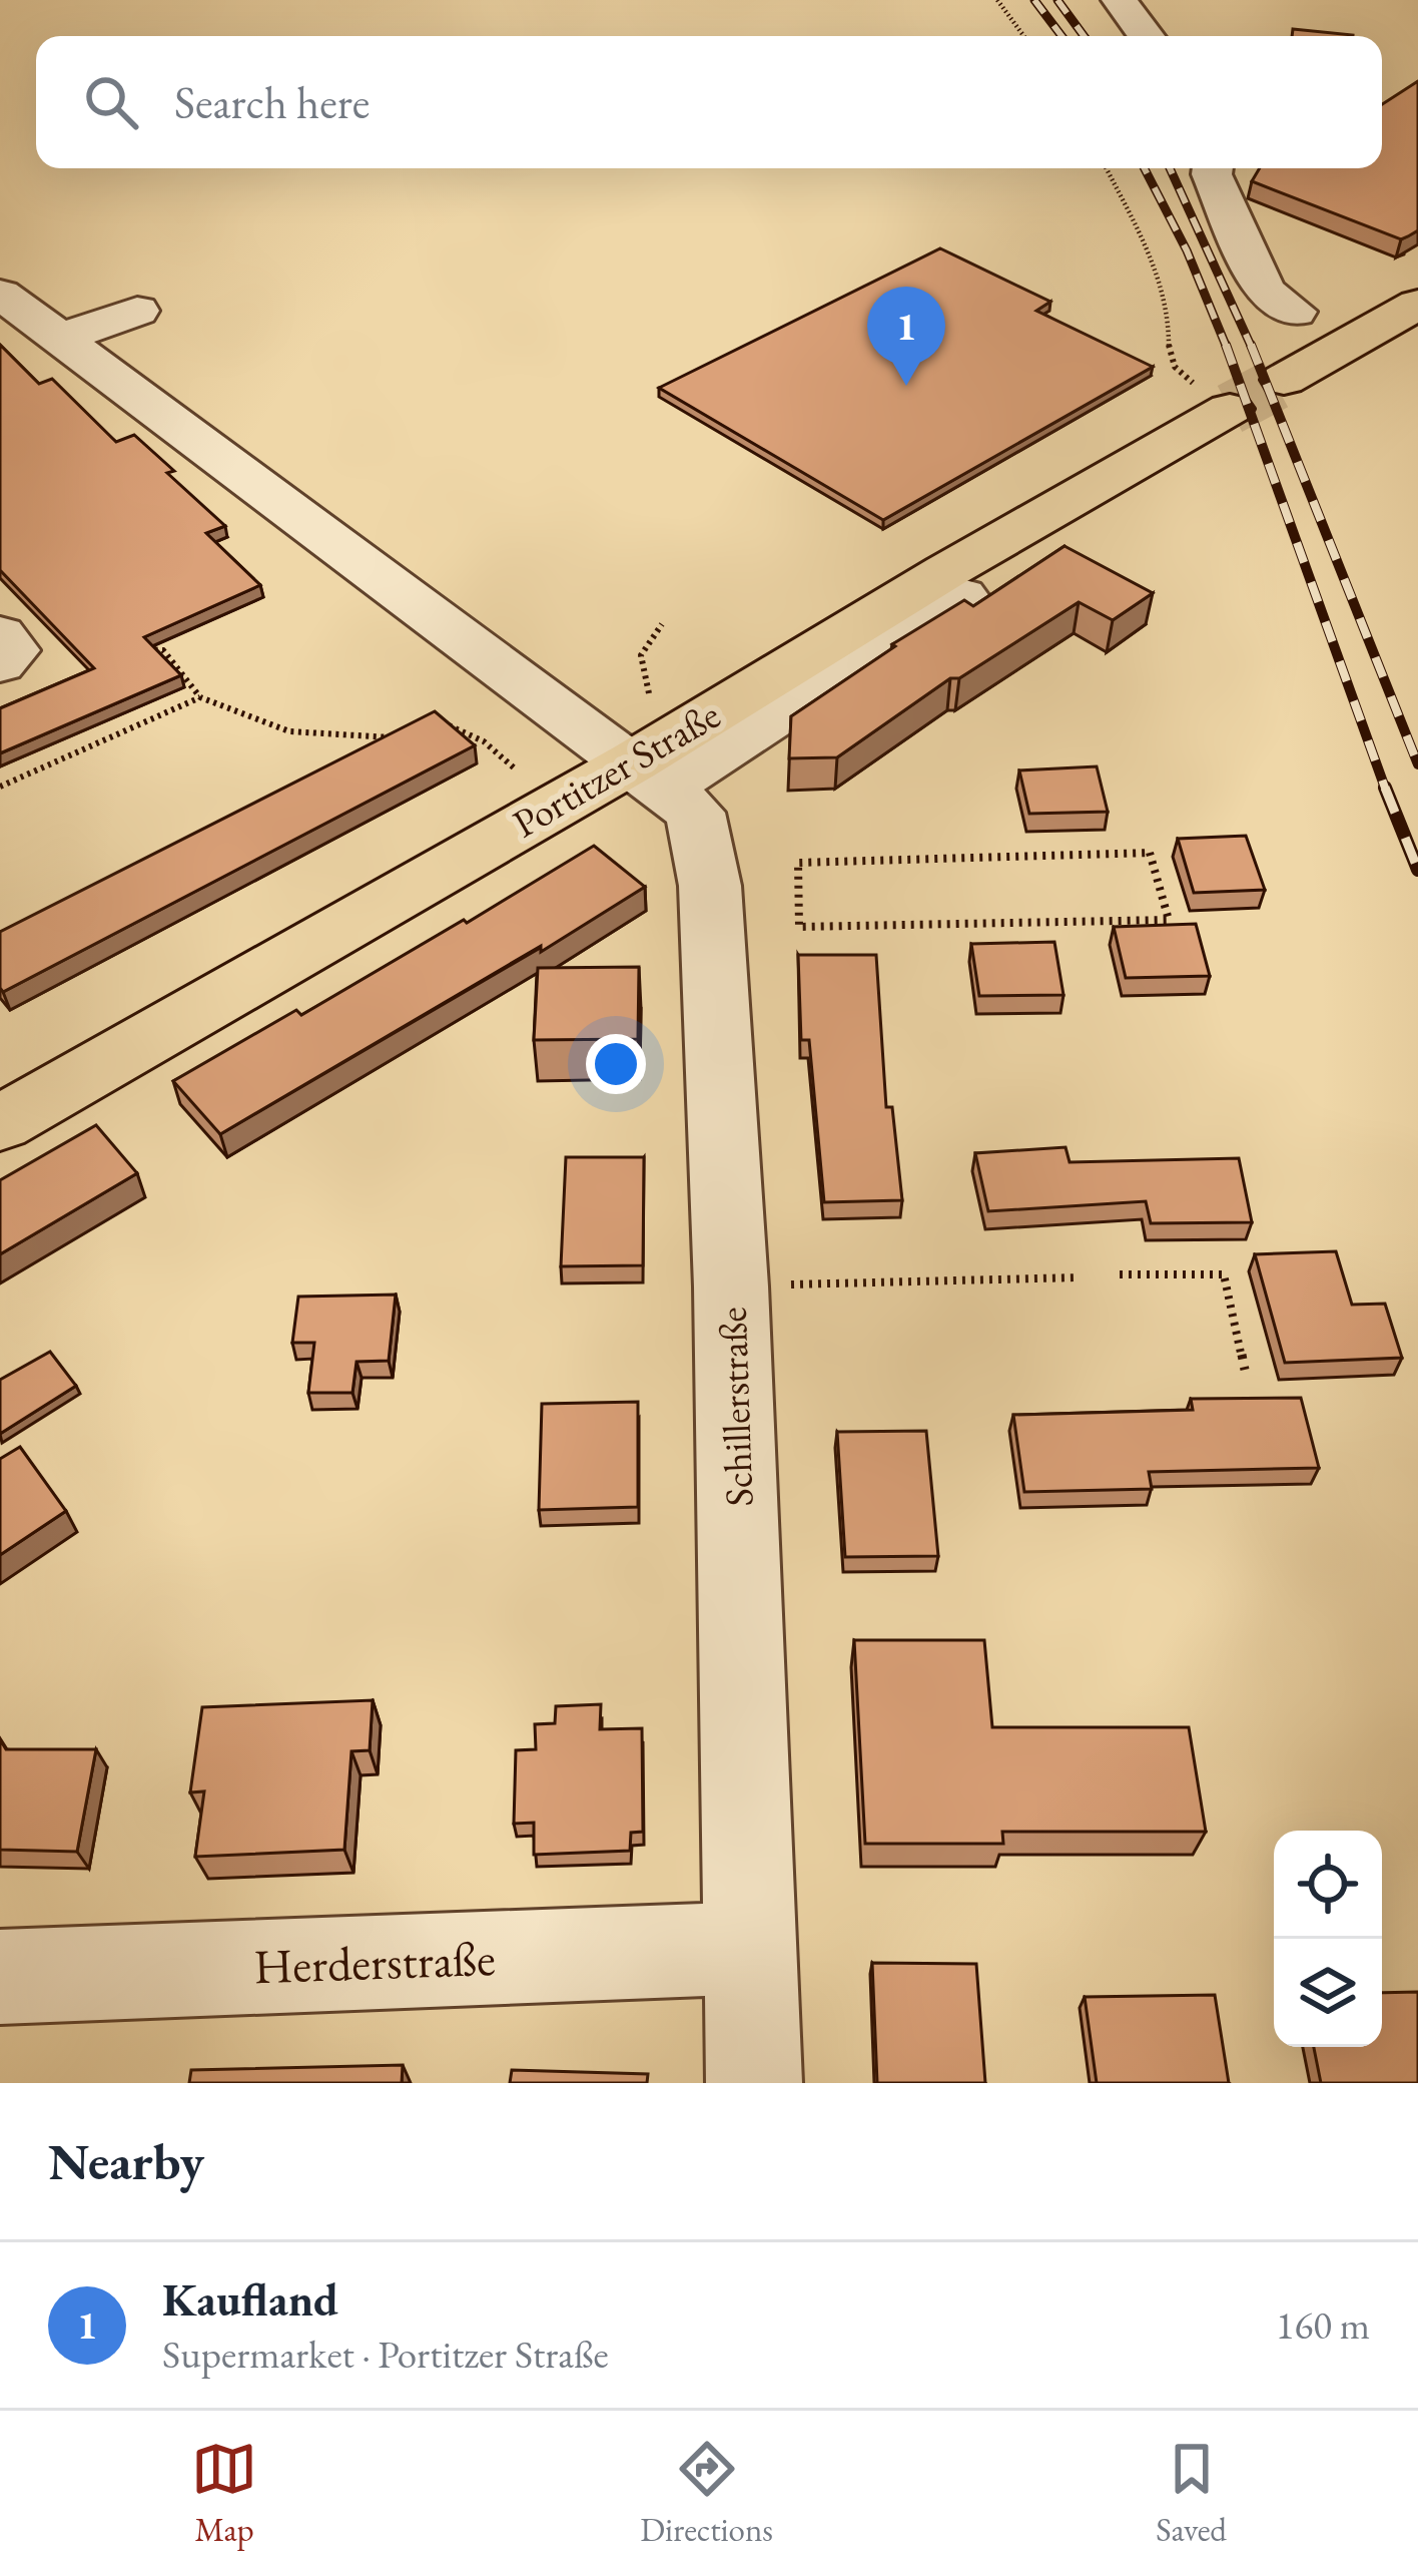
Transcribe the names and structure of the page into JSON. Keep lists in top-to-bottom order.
{
  "streets": {
    "main road": ["Portitzer Straße"],
    "street": ["Schillerstraße", "Herderstraße"]
  },
  "crossings": [
    ["Portitzer Straße", "Schillerstraße"],
    ["Schillerstraße", "Herderstraße"]
  ],
  "page": {
    "search": "Search here",
    "pins": "1",
    "heading": "Nearby",
    "list": [
      {
        "mark": "1",
        "name": "Kaufland",
        "note": "Supermarket · Portitzer Straße",
        "value": "160 m"
      }
    ],
    "nav": ["Map", "Directions", "Saved"]
  }
}
